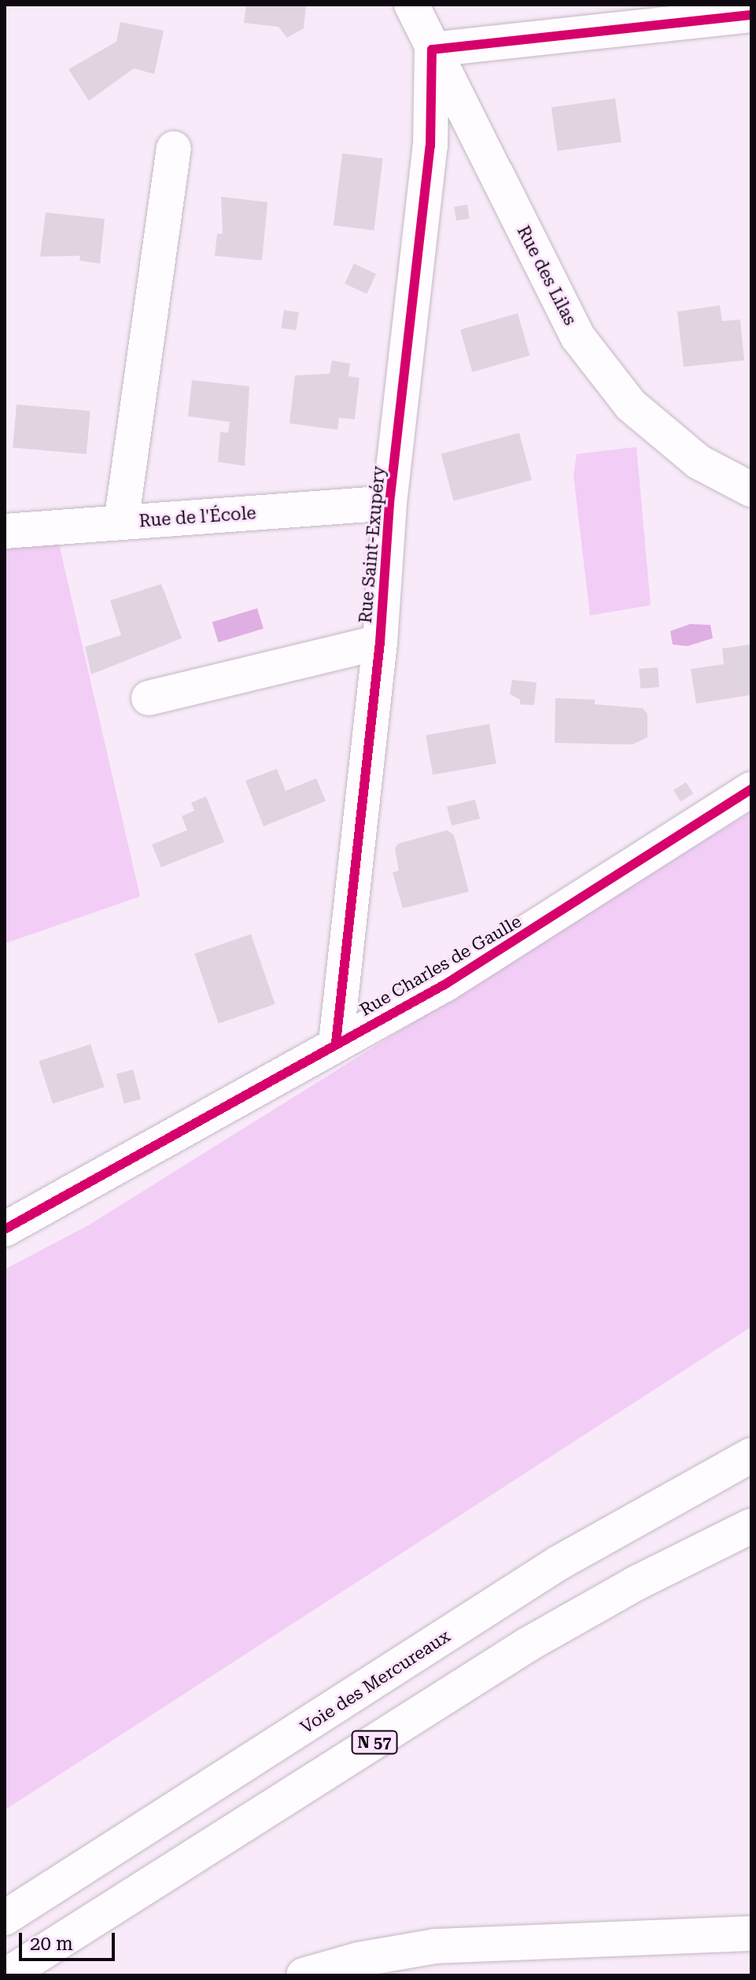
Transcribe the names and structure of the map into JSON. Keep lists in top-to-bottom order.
{
  "streets": {
    "main road": [
      "Rue des Lilas",
      "Rue de l'École",
      "Rue Saint-Exupéry",
      "Rue Charles de Gaulle",
      "Voie des Mercureaux",
      "N 57"
    ]
  },
  "crossings": [
    ["Rue des Lilas", "Rue Saint-Exupéry"],
    ["Rue de l'École", "Rue Saint-Exupéry"],
    ["Rue Saint-Exupéry", "Rue Charles de Gaulle"]
  ],
  "scale_bar": "20 m"
}
